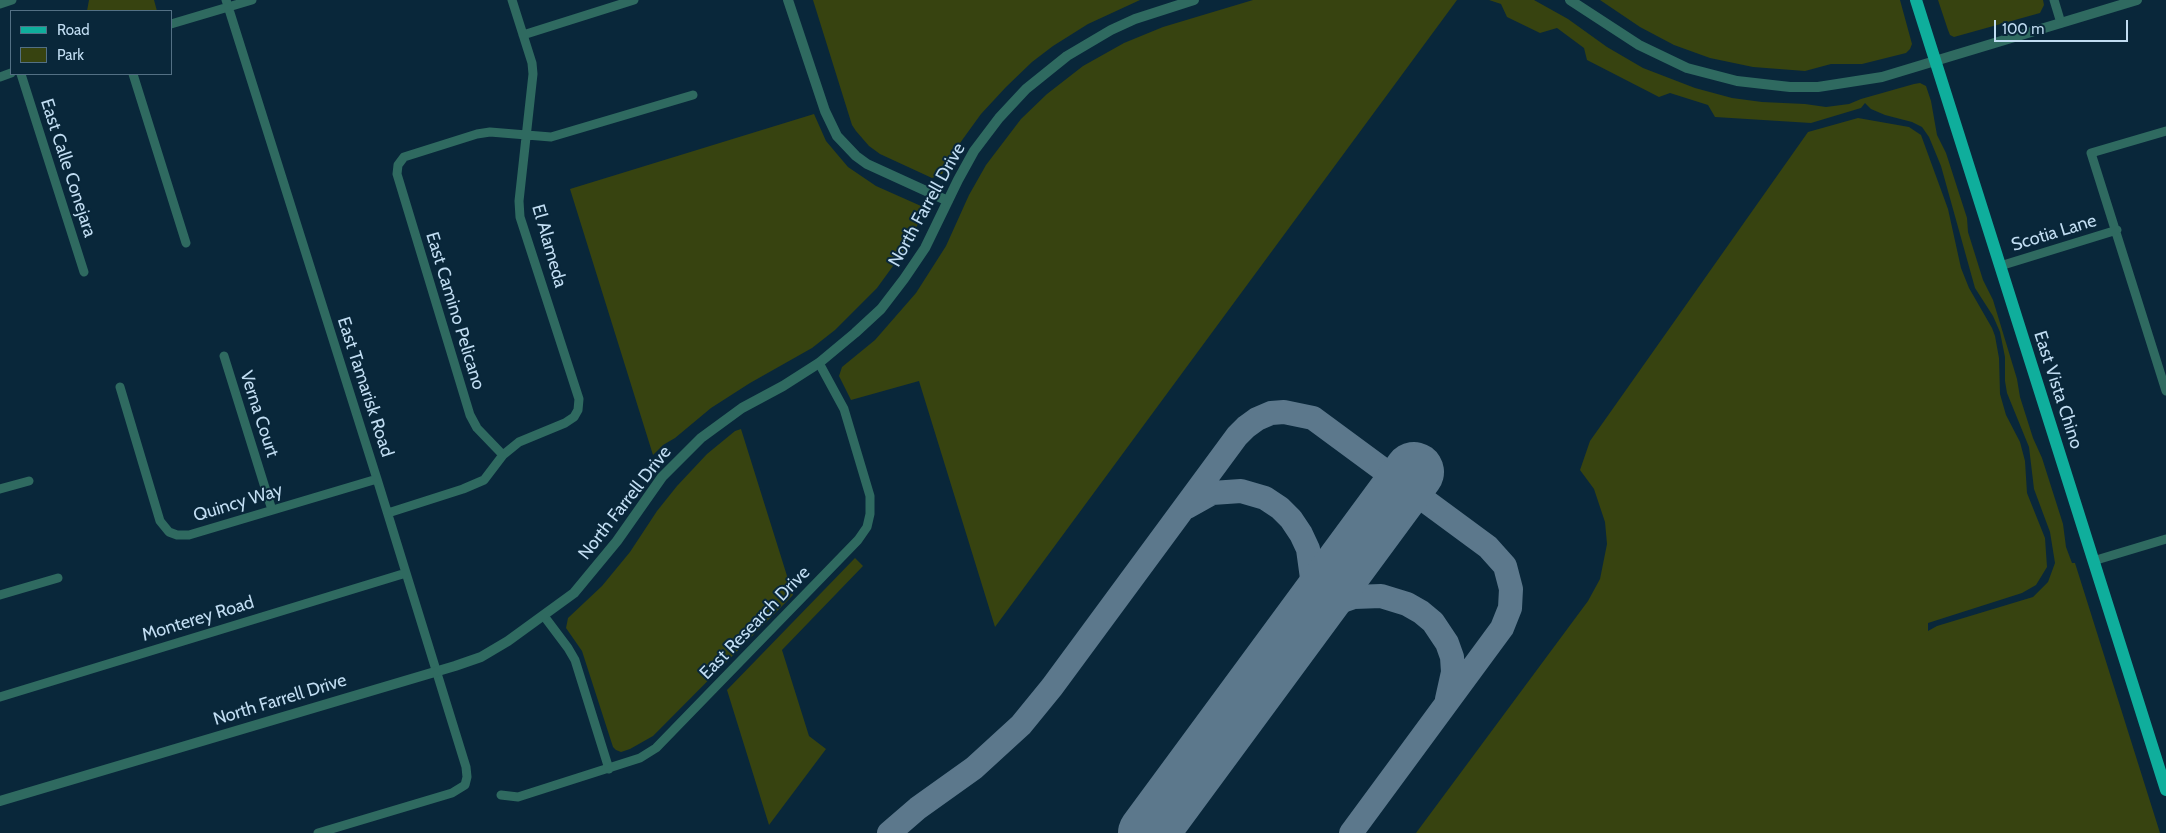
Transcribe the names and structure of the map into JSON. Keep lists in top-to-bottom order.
{
  "streets": {
    "main road": ["East Vista Chino"],
    "street": [
      "East Calle Conejara",
      "North Farrell Drive",
      "Scotia Lane",
      "El Alameda",
      "East Camino Pelicano",
      "East Tamarisk Road",
      "Verna Court",
      "Quincy Way",
      "Monterey Road",
      "East Research Drive"
    ]
  },
  "crossings": [
    ["North Farrell Drive", "East Tamarisk Road"],
    ["North Farrell Drive", "East Research Drive"],
    ["Scotia Lane", "East Vista Chino"],
    ["El Alameda", "East Camino Pelicano"],
    ["East Tamarisk Road", "Quincy Way"],
    ["East Tamarisk Road", "Monterey Road"],
    ["Verna Court", "Quincy Way"]
  ],
  "legend": ["Road", "Park"],
  "scale_bar": "100 m"
}
